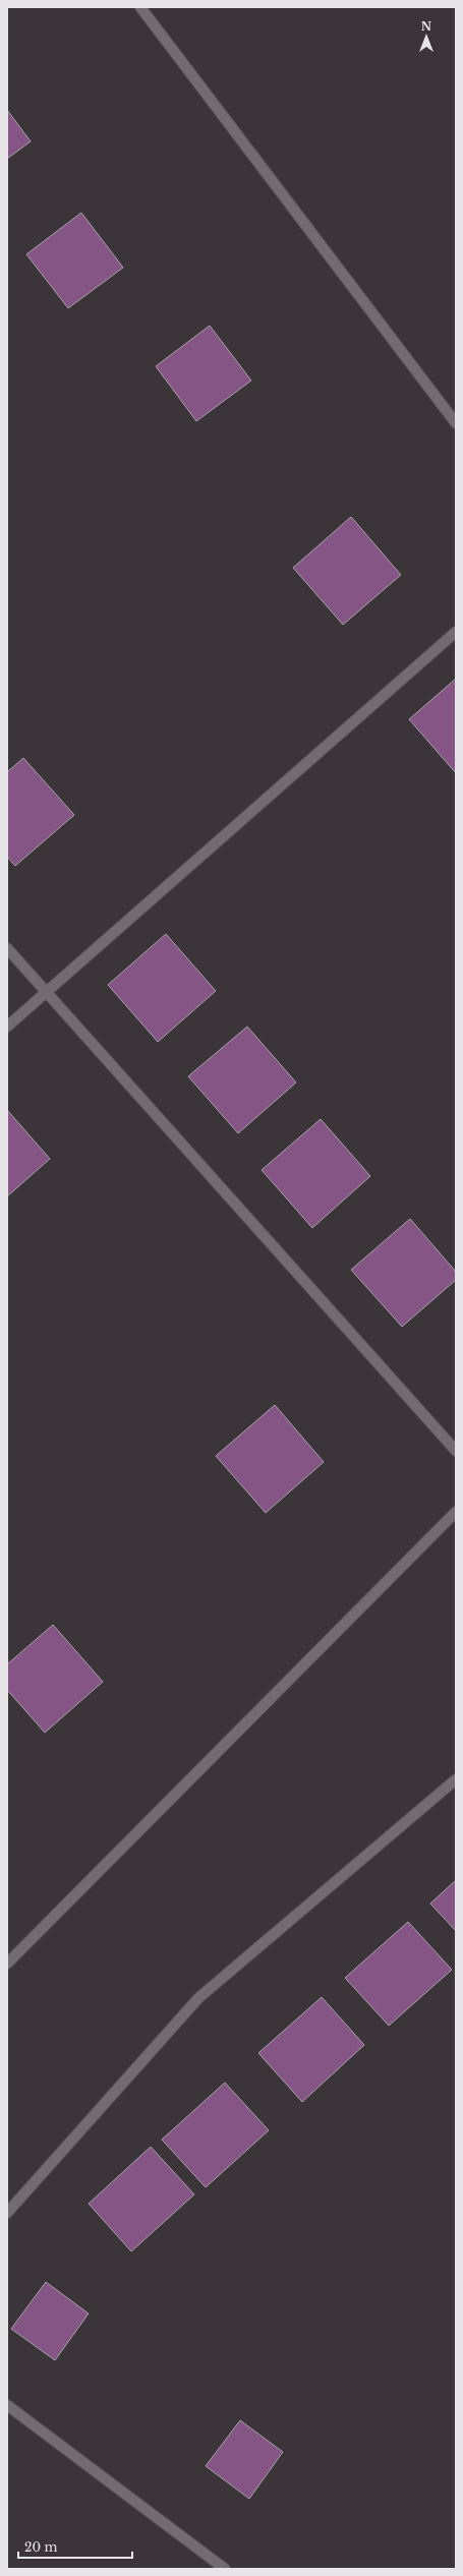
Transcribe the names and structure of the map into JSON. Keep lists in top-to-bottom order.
{
  "scale_bar": "20 m",
  "north": "top"
}
